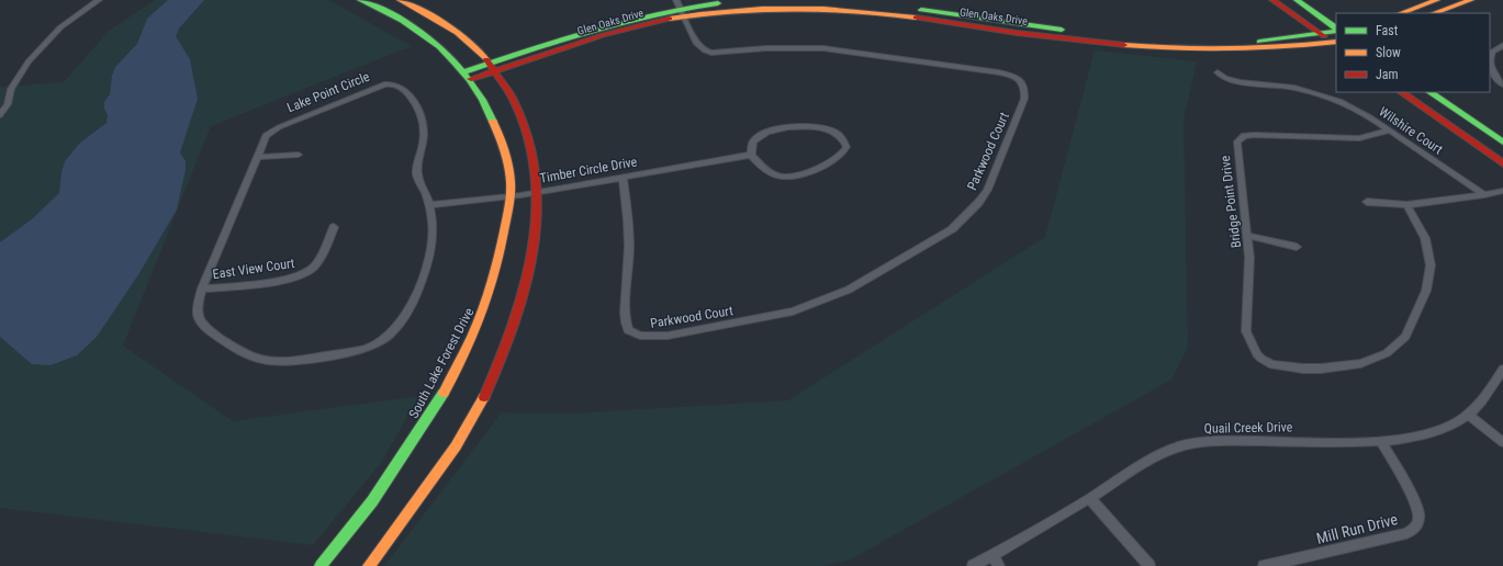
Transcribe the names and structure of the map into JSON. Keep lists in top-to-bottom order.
{
  "streets": {
    "main road": ["Glen Oaks Drive", "South Lake Forest Drive"],
    "street": [
      "Lake Point Circle",
      "Wilshire Court",
      "Parkwood Court",
      "Timber Circle Drive",
      "Bridge Point Drive",
      "East View Court",
      "Quail Creek Drive",
      "Mill Run Drive"
    ]
  },
  "crossings": [
    ["Glen Oaks Drive", "Parkwood Court"],
    ["Glen Oaks Drive", "South Lake Forest Drive"],
    ["Lake Point Circle", "Timber Circle Drive"],
    ["Lake Point Circle", "East View Court"],
    ["Wilshire Court", "Bridge Point Drive"],
    ["Parkwood Court", "Timber Circle Drive"],
    ["Timber Circle Drive", "South Lake Forest Drive"],
    ["Quail Creek Drive", "Mill Run Drive"]
  ],
  "legend": ["Fast", "Slow", "Jam"]
}
